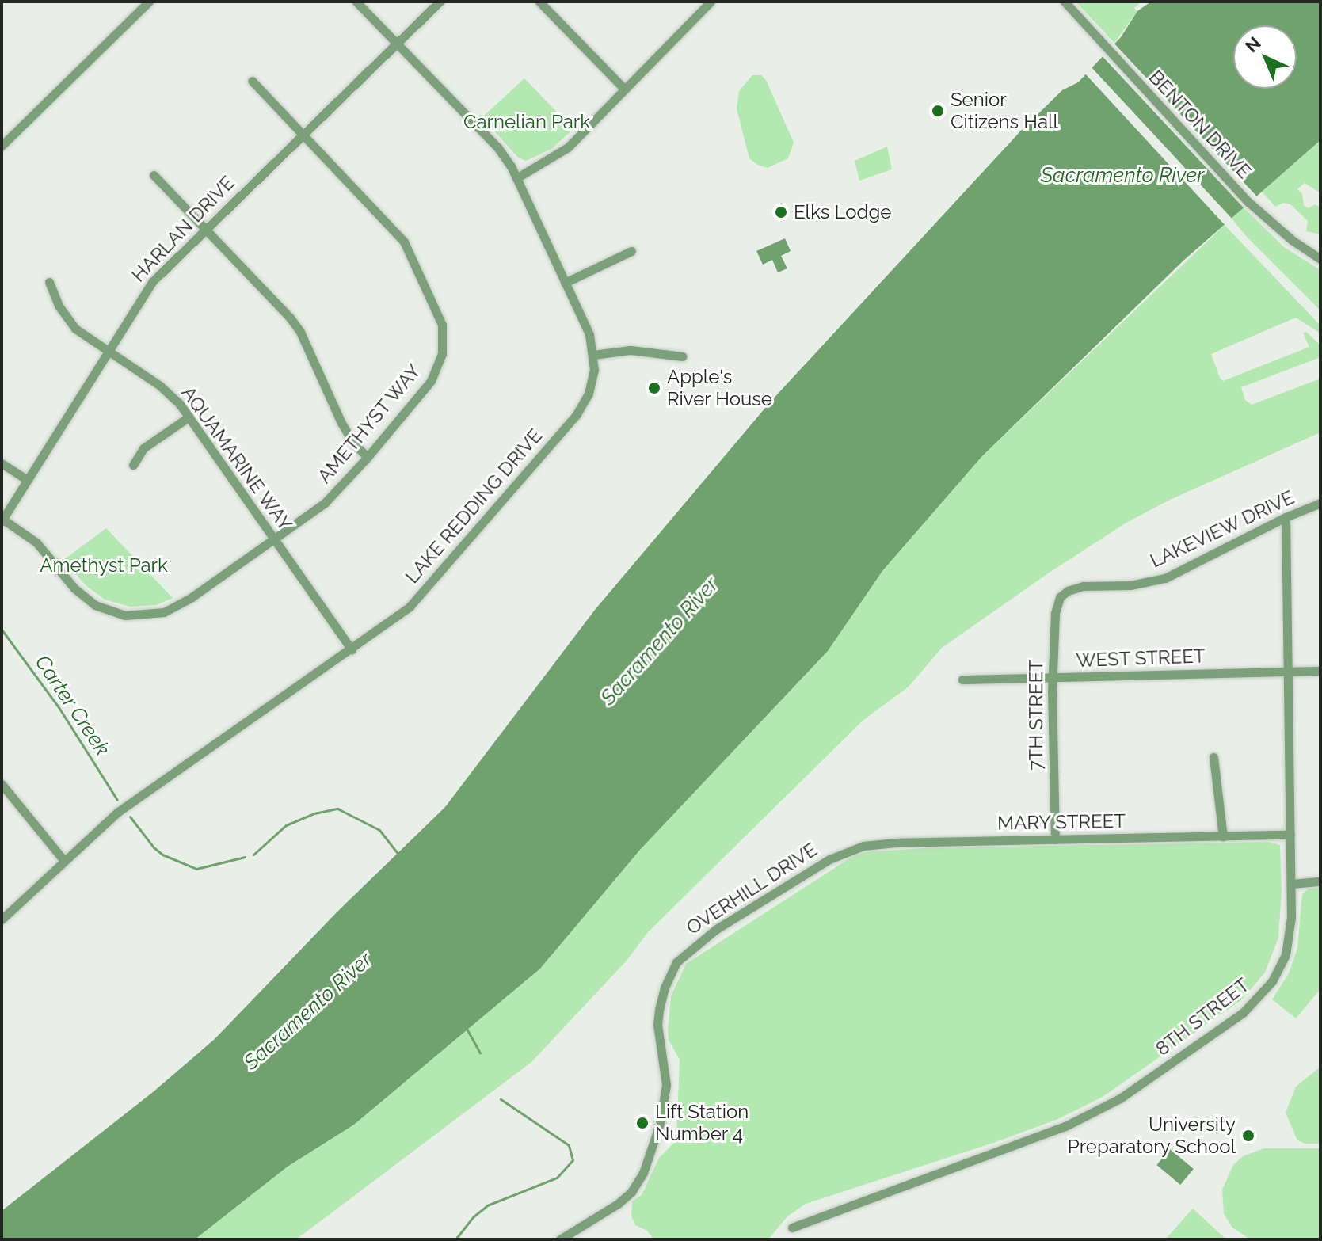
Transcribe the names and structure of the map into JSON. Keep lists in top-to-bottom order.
{
  "streets": {
    "street": [
      "BENTON DRIVE",
      "HARLAN DRIVE",
      "AMETHYST WAY",
      "AQUAMARINE WAY",
      "LAKE REDDING DRIVE",
      "LAKEVIEW DRIVE",
      "WEST STREET",
      "7TH STREET",
      "MARY STREET",
      "OVERHILL DRIVE",
      "8TH STREET"
    ]
  },
  "crossings": [
    ["HARLAN DRIVE", "AMETHYST WAY"],
    ["HARLAN DRIVE", "AQUAMARINE WAY"],
    ["HARLAN DRIVE", "LAKE REDDING DRIVE"],
    ["AMETHYST WAY", "AQUAMARINE WAY"],
    ["AQUAMARINE WAY", "LAKE REDDING DRIVE"],
    ["LAKEVIEW DRIVE", "7TH STREET"],
    ["LAKEVIEW DRIVE", "8TH STREET"],
    ["WEST STREET", "7TH STREET"],
    ["WEST STREET", "8TH STREET"],
    ["7TH STREET", "MARY STREET"],
    ["MARY STREET", "OVERHILL DRIVE"],
    ["MARY STREET", "8TH STREET"]
  ],
  "water": ["Sacramento River", "Carter Creek"],
  "parks": ["Carnelian Park", "Amethyst Park"],
  "places": [
    "Senior Citizens Hall",
    "Elks Lodge",
    "Apple's River House",
    "Lift Station Number 4",
    "University Preparatory School"
  ],
  "north": "top left"
}
